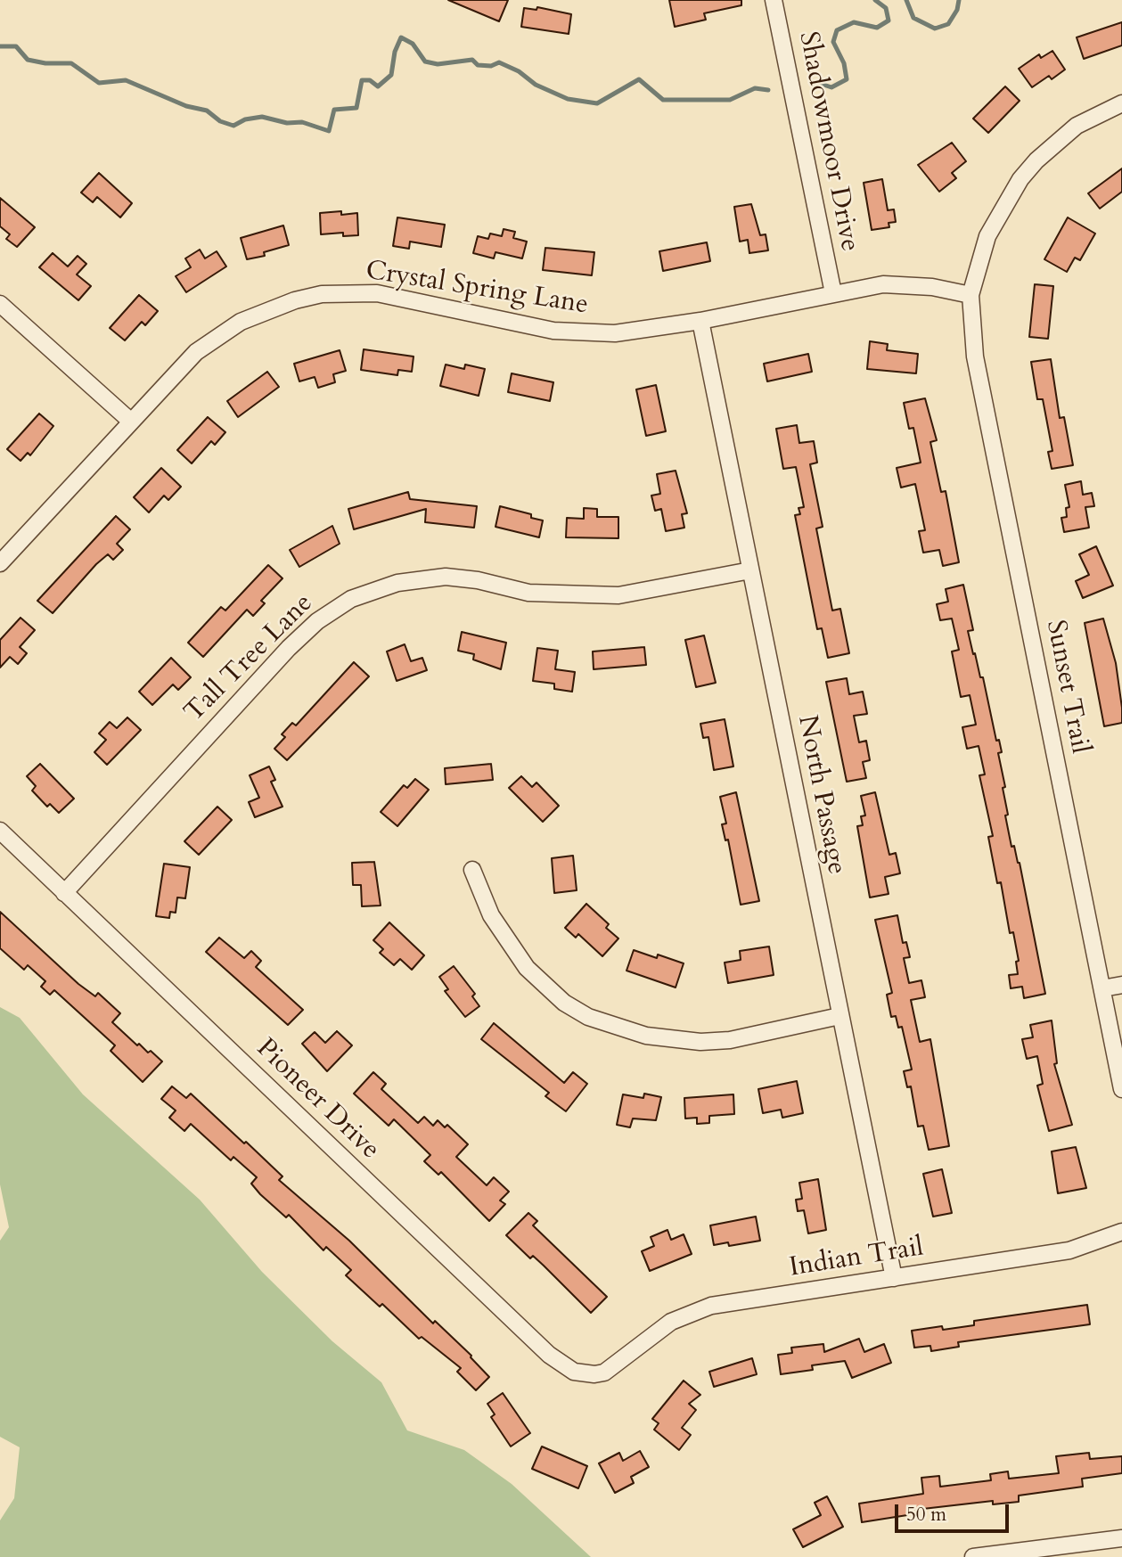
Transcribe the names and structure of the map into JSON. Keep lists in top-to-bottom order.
{
  "streets": {
    "street": [
      "Shadowmoor Drive",
      "Crystal Spring Lane",
      "Tall Tree Lane",
      "Sunset Trail",
      "North Passage",
      "Pioneer Drive",
      "Indian Trail"
    ]
  },
  "crossings": [
    ["Shadowmoor Drive", "Crystal Spring Lane"],
    ["Crystal Spring Lane", "Sunset Trail"],
    ["Crystal Spring Lane", "North Passage"],
    ["Tall Tree Lane", "North Passage"],
    ["Tall Tree Lane", "Pioneer Drive"],
    ["North Passage", "Indian Trail"],
    ["Pioneer Drive", "Indian Trail"]
  ],
  "scale_bar": "50 m"
}
